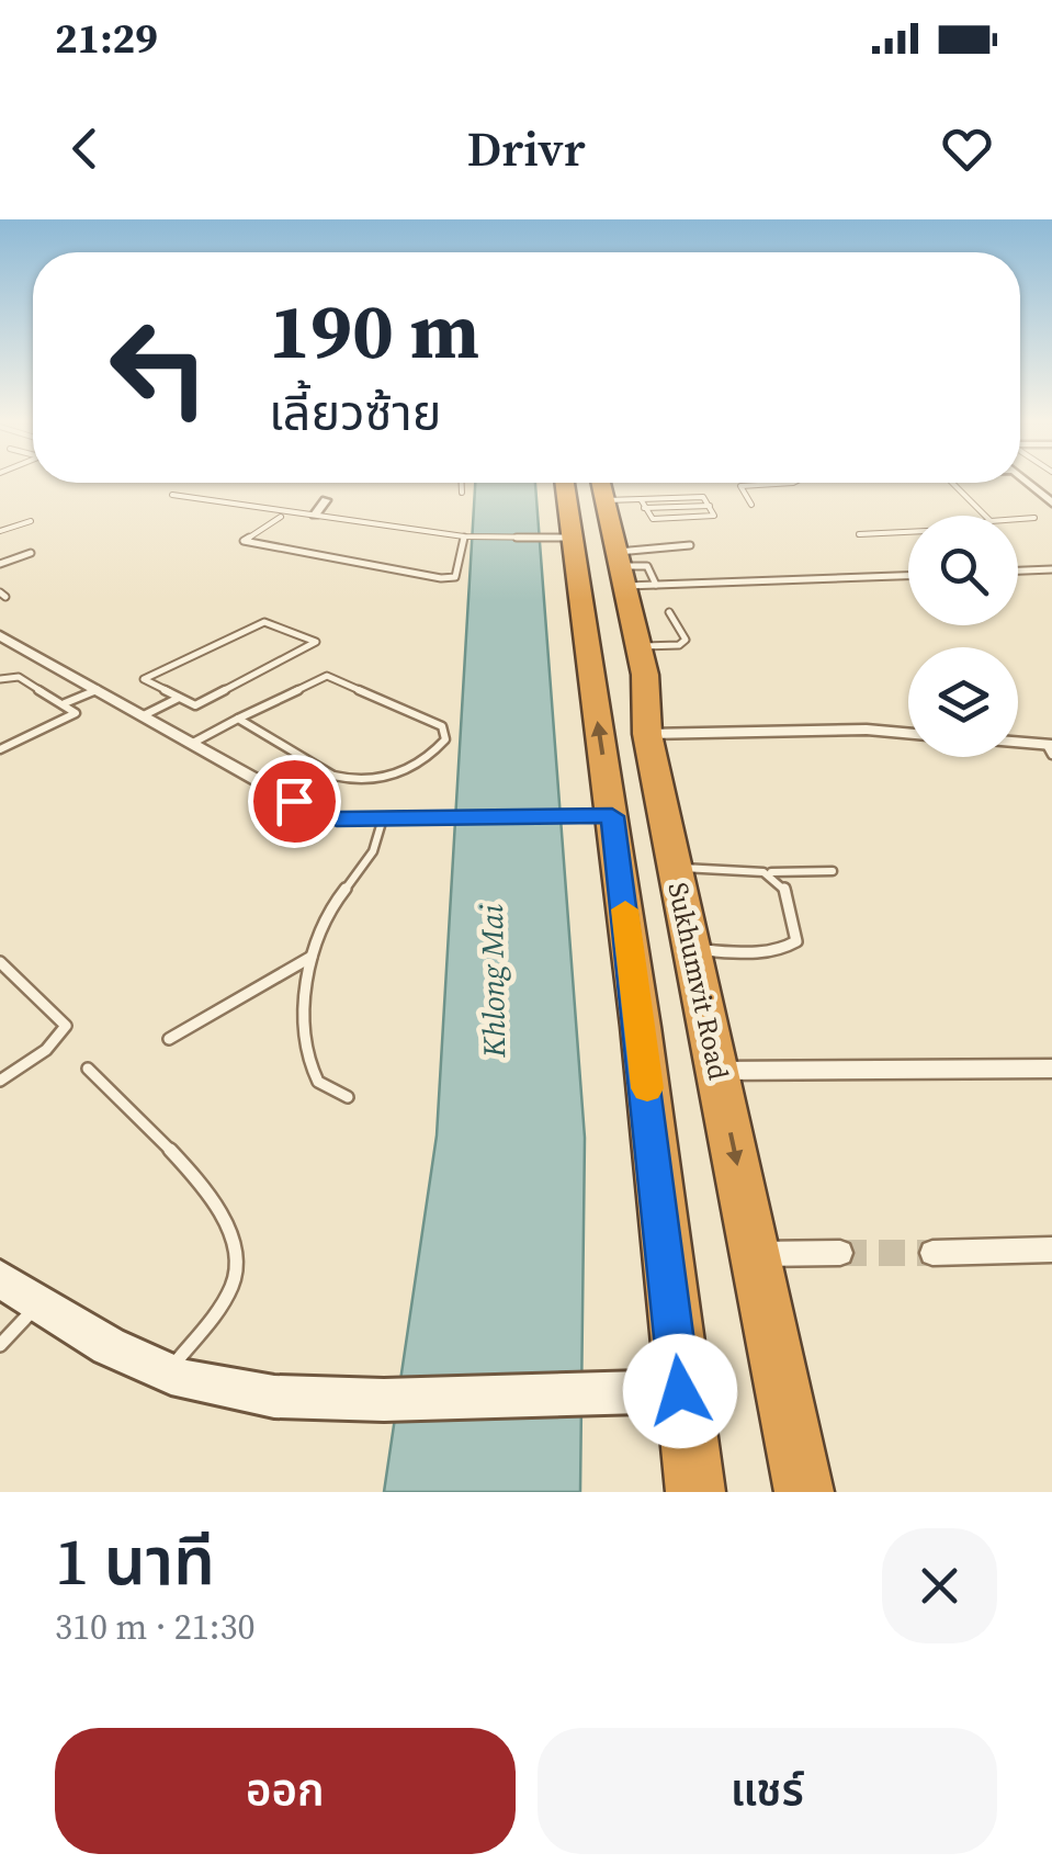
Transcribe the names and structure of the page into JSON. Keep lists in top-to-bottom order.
{
  "streets": {
    "highway": ["Sukhumvit Road"]
  },
  "water": ["Khlong Mai"],
  "page": {
    "status": "21:29",
    "header": "Drivr",
    "turn": ["190 m", "เลี้ยวซ้าย"],
    "heading": ["1 นาที", "310 m · 21:30"],
    "buttons": ["ออก", "แชร์"]
  }
}
